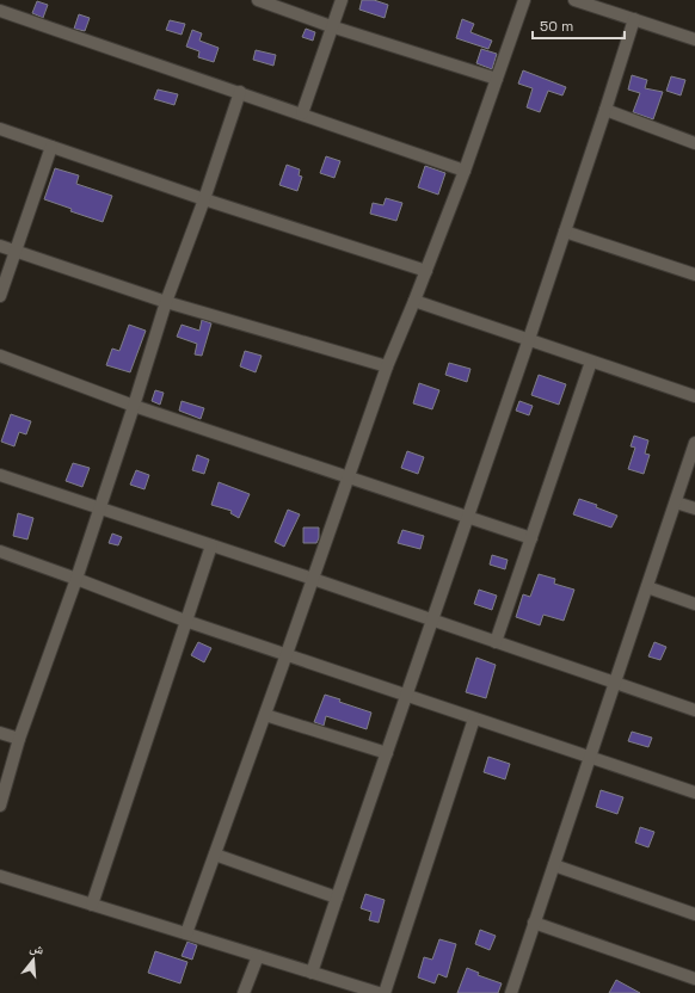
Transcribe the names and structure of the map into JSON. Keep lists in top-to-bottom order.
{
  "scale_bar": "50 m",
  "north": "top"
}
